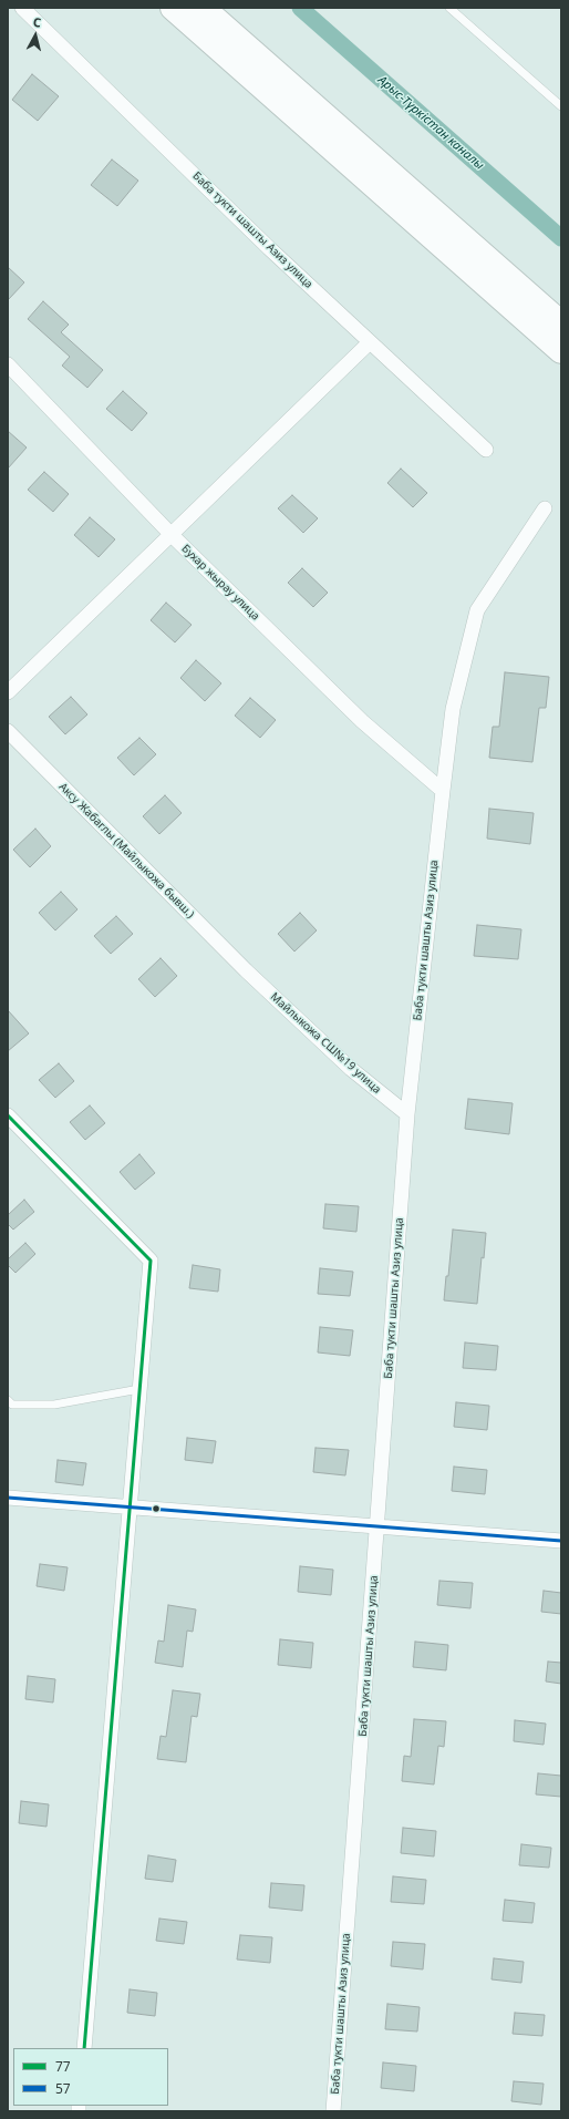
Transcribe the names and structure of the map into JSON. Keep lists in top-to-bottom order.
{
  "streets": {
    "street": [
      "Баба тукти шашты Азиз улица",
      "Бухар жырау улица",
      "Аксу Жабаглы (Майлыкожа бывш.)",
      "Майлыкожа СШ№19 улица"
    ]
  },
  "crossings": [
    ["Баба тукти шашты Азиз улица", "Бухар жырау улица"],
    ["Баба тукти шашты Азиз улица", "Майлыкожа СШ№19 улица"],
    ["Аксу Жабаглы (Майлыкожа бывш.)", "Майлыкожа СШ№19 улица"]
  ],
  "water": ["Арыс-Түркістан каналы"],
  "lines": ["transit line 77", "transit line 57"],
  "legend": ["77", "57"],
  "north": "top"
}
